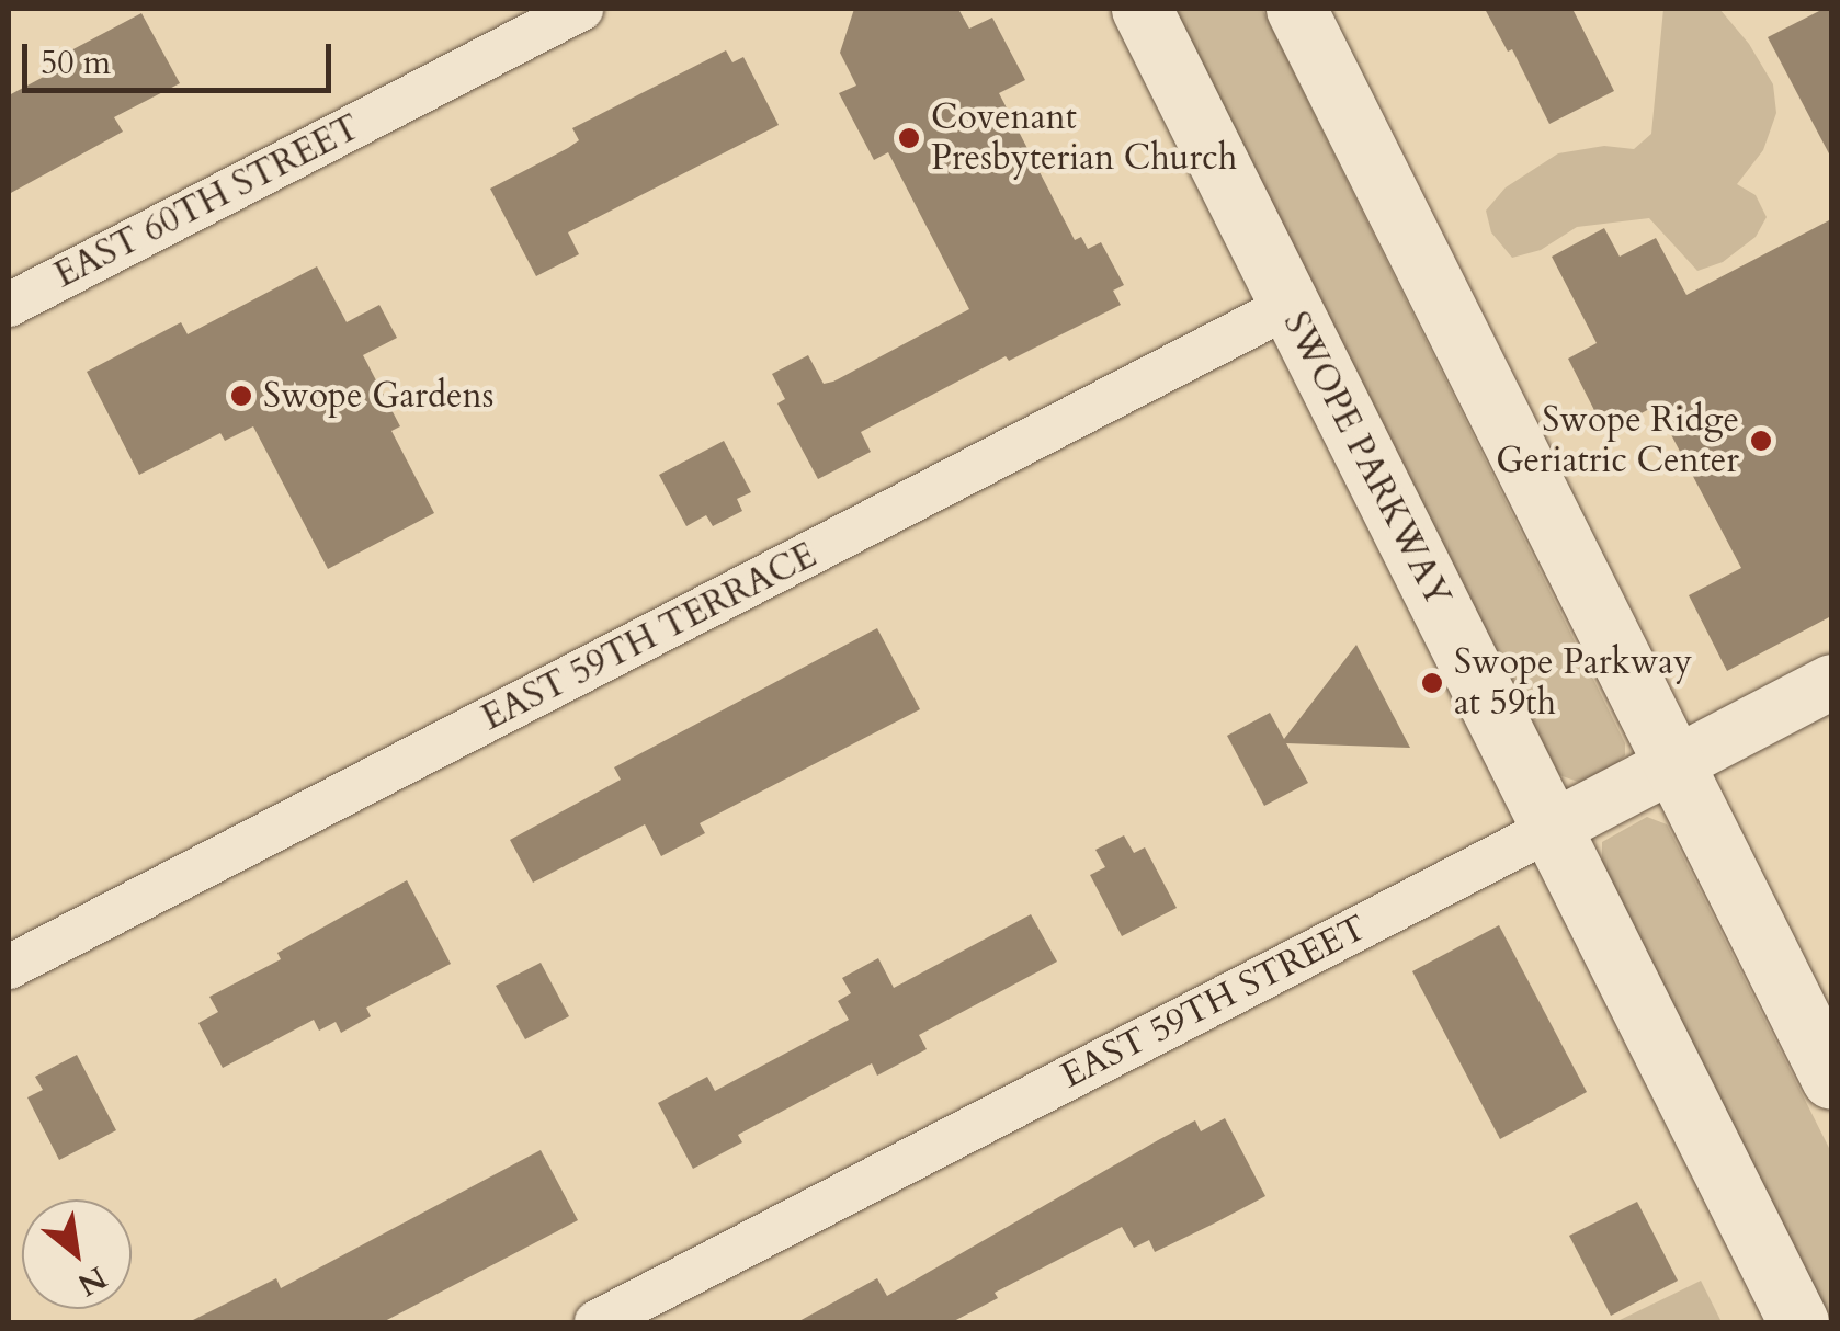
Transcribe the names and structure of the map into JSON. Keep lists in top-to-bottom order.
{
  "streets": {
    "main road": ["SWOPE PARKWAY"],
    "street": ["EAST 60TH STREET", "EAST 59TH TERRACE", "EAST 59TH STREET"]
  },
  "crossings": [
    ["SWOPE PARKWAY", "EAST 59TH TERRACE"],
    ["SWOPE PARKWAY", "EAST 59TH STREET"]
  ],
  "places": [
    "Covenant Presbyterian Church",
    "Swope Gardens",
    "Swope Ridge Geriatric Center",
    "Swope Parkway at 59th"
  ],
  "scale_bar": "50 m",
  "north": "bottom right"
}
